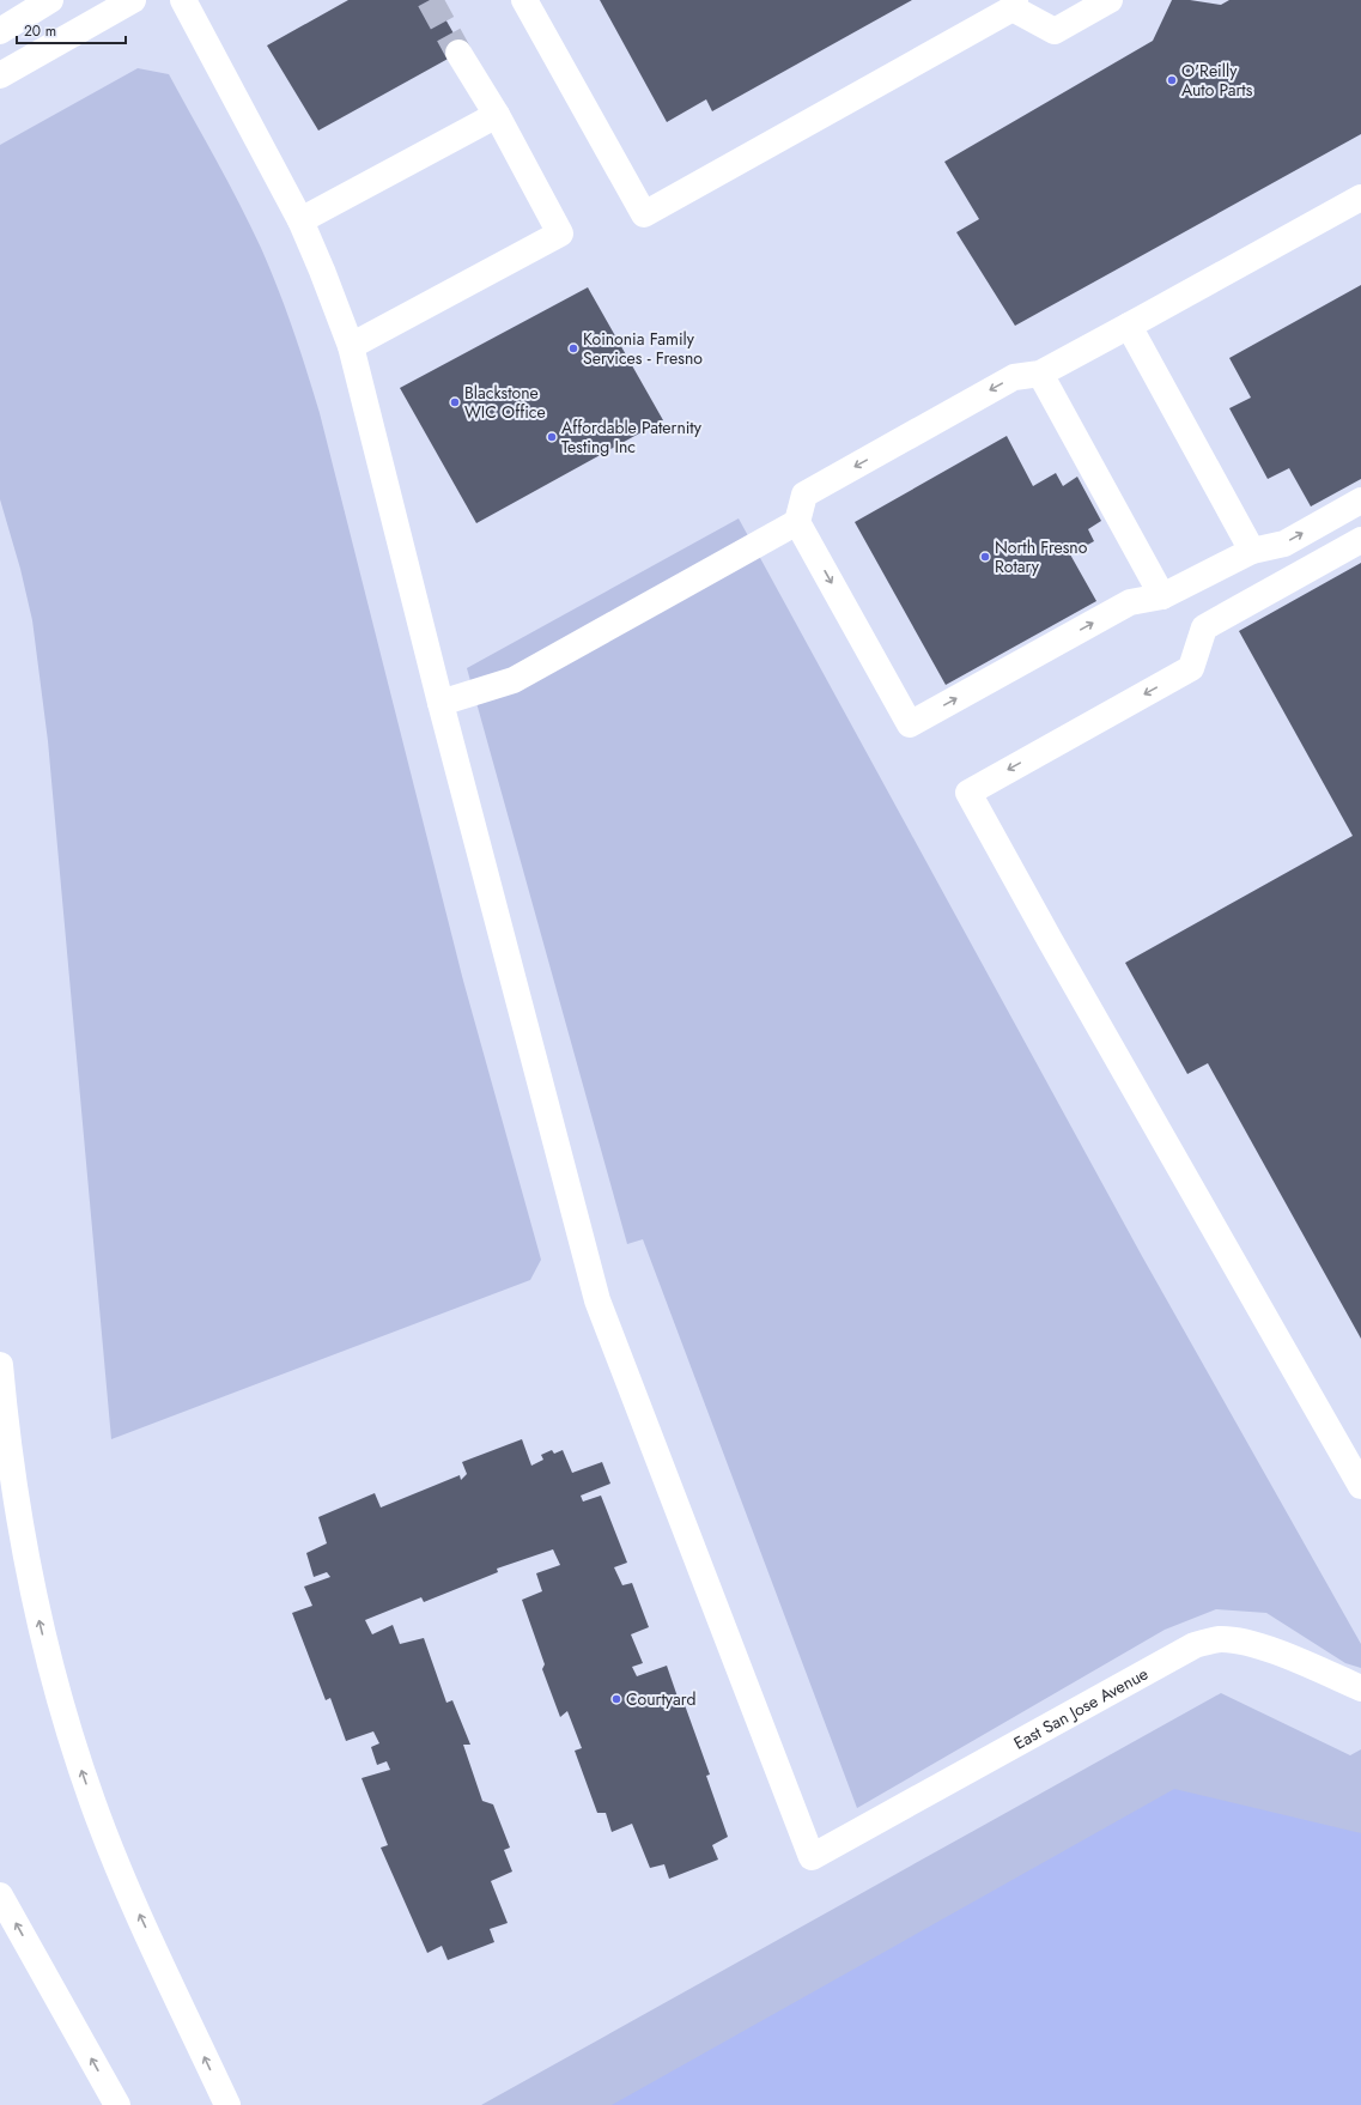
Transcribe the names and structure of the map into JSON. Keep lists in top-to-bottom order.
{
  "streets": {
    "main road": ["East San Jose Avenue"]
  },
  "places": [
    "O'Reilly Auto Parts",
    "Koinonia Family Services - Fresno",
    "Blackstone WIC Office",
    "Affordable Paternity Testing Inc",
    "North Fresno Rotary",
    "Courtyard"
  ],
  "scale_bar": "20 m"
}
